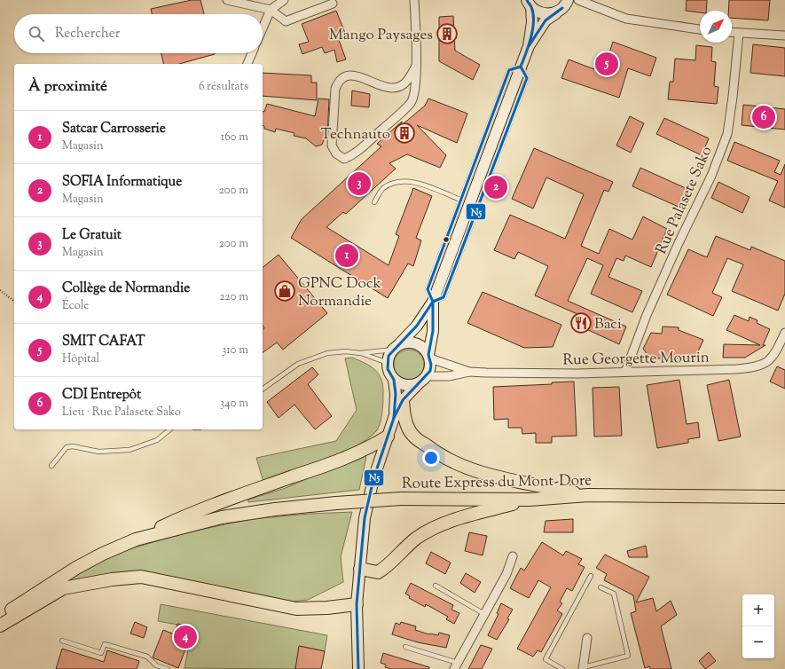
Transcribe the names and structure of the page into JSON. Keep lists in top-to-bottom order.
{
  "streets": {
    "main road": ["Route Express du Mont-Dore"],
    "street": ["Rue Palasete Sako", "Rue Georgette Mourin"]
  },
  "crossings": [
    ["Rue Palasete Sako", "Rue Georgette Mourin"]
  ],
  "places": {
    "building": ["Mango Paysages", "Technauto"],
    "shop": ["GPNC Dock Normandie"],
    "restaurant": ["Baci"]
  },
  "lines": ["transit line N5"],
  "north": "top right",
  "page": {
    "search": "Rechercher",
    "pins": [
      "5",
      "6",
      "3",
      "2",
      "1",
      "4"
    ],
    "heading": ["À proximité", "6 résultats"],
    "list": [
      {
        "mark": "1",
        "name": "Satcar Carrosserie",
        "note": "Magasin",
        "value": "160 m"
      },
      {
        "mark": "2",
        "name": "SOFIA Informatique",
        "note": "Magasin",
        "value": "200 m"
      },
      {
        "mark": "3",
        "name": "Le Gratuit",
        "note": "Magasin",
        "value": "200 m"
      },
      {
        "mark": "4",
        "name": "Collège de Normandie",
        "note": "École",
        "value": "220 m"
      },
      {
        "mark": "5",
        "name": "SMIT CAFAT",
        "note": "Hôpital",
        "value": "310 m"
      },
      {
        "mark": "6",
        "name": "CDI Entrepôt",
        "note": "Lieu · Rue Palasete Sako",
        "value": "340 m"
      }
    ],
    "map_buttons": ["+", "−"]
  }
}
